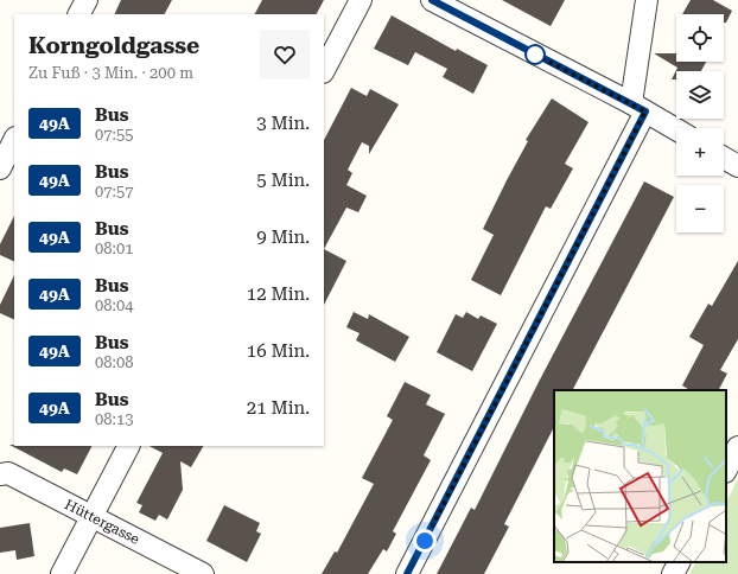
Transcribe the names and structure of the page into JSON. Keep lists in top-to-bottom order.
{
  "streets": {
    "street": ["Hüttergasse"]
  },
  "lines": ["bus line 49A"],
  "page": {
    "map_buttons": ["+", "−"],
    "heading": ["Korngoldgasse", "Zu Fuß · 3 Min. · 200 m"],
    "list": [
      {
        "mark": "49A",
        "name": "Bus",
        "note": "07:55",
        "value": "3 Min."
      },
      {
        "mark": "49A",
        "name": "Bus",
        "note": "07:57",
        "value": "5 Min."
      },
      {
        "mark": "49A",
        "name": "Bus",
        "note": "08:01",
        "value": "9 Min."
      },
      {
        "mark": "49A",
        "name": "Bus",
        "note": "08:04",
        "value": "12 Min."
      },
      {
        "mark": "49A",
        "name": "Bus",
        "note": "08:08",
        "value": "16 Min."
      },
      {
        "mark": "49A",
        "name": "Bus",
        "note": "08:13",
        "value": "21 Min."
      }
    ]
  }
}
